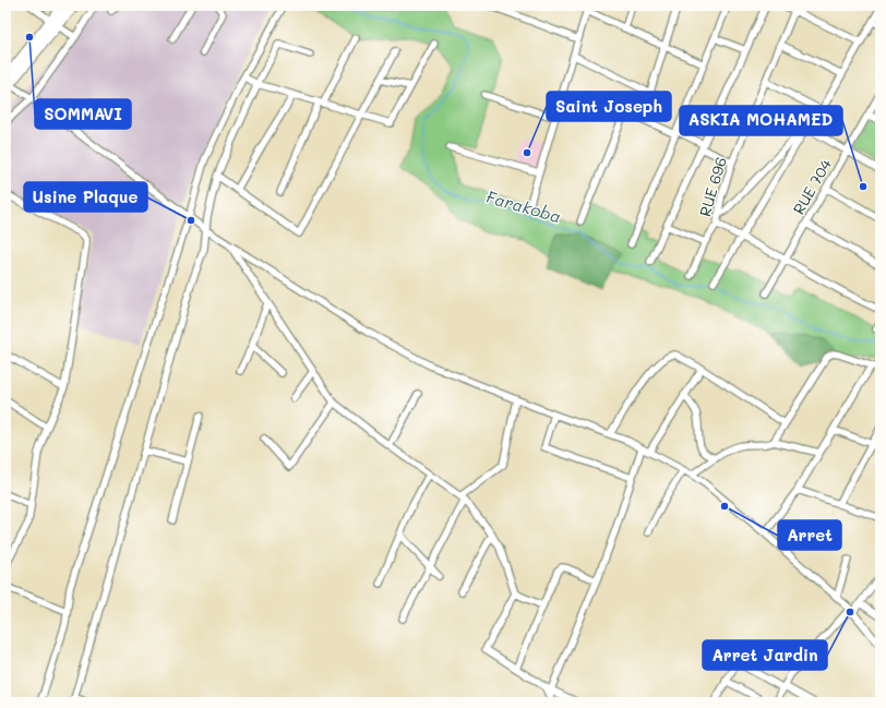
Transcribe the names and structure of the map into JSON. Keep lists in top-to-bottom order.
{
  "streets": {
    "street": ["RUE 696", "RUE 704"]
  },
  "water": ["Farakoba"],
  "places": [
    "SOMMAVI",
    "Saint Joseph",
    "ASKIA MOHAMED",
    "Usine Plaque",
    "Arret",
    "Arret Jardin"
  ]
}
